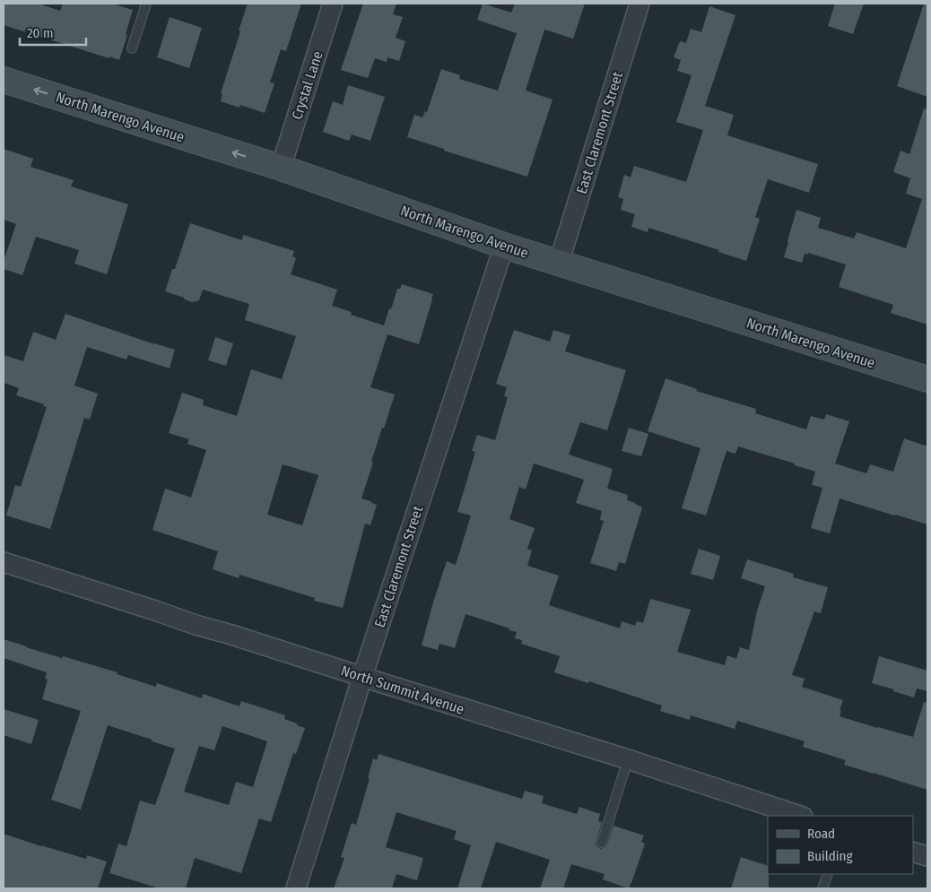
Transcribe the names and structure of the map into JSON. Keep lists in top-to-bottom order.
{
  "streets": {
    "street": [
      "Crystal Lane",
      "North Marengo Avenue",
      "East Claremont Street",
      "North Summit Avenue"
    ]
  },
  "crossings": [
    ["Crystal Lane", "North Marengo Avenue"],
    ["North Marengo Avenue", "East Claremont Street"],
    ["East Claremont Street", "North Summit Avenue"]
  ],
  "legend": ["Road", "Building"],
  "scale_bar": "20 m"
}
